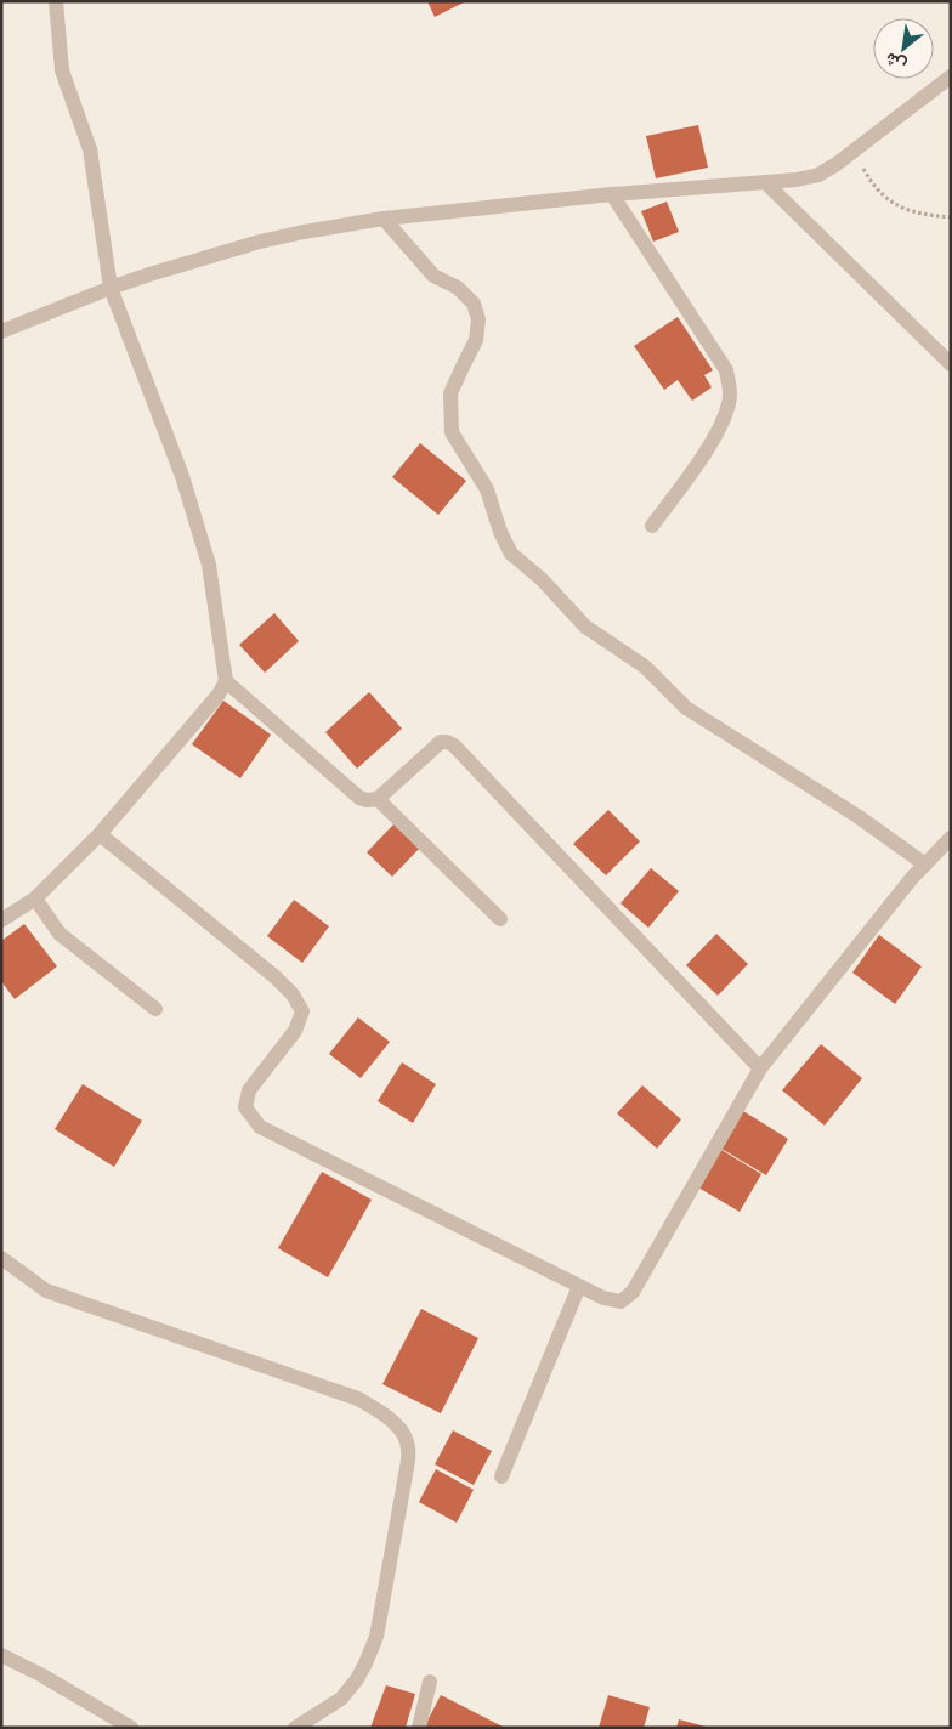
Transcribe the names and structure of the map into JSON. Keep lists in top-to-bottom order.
{
  "north": "bottom left"
}
